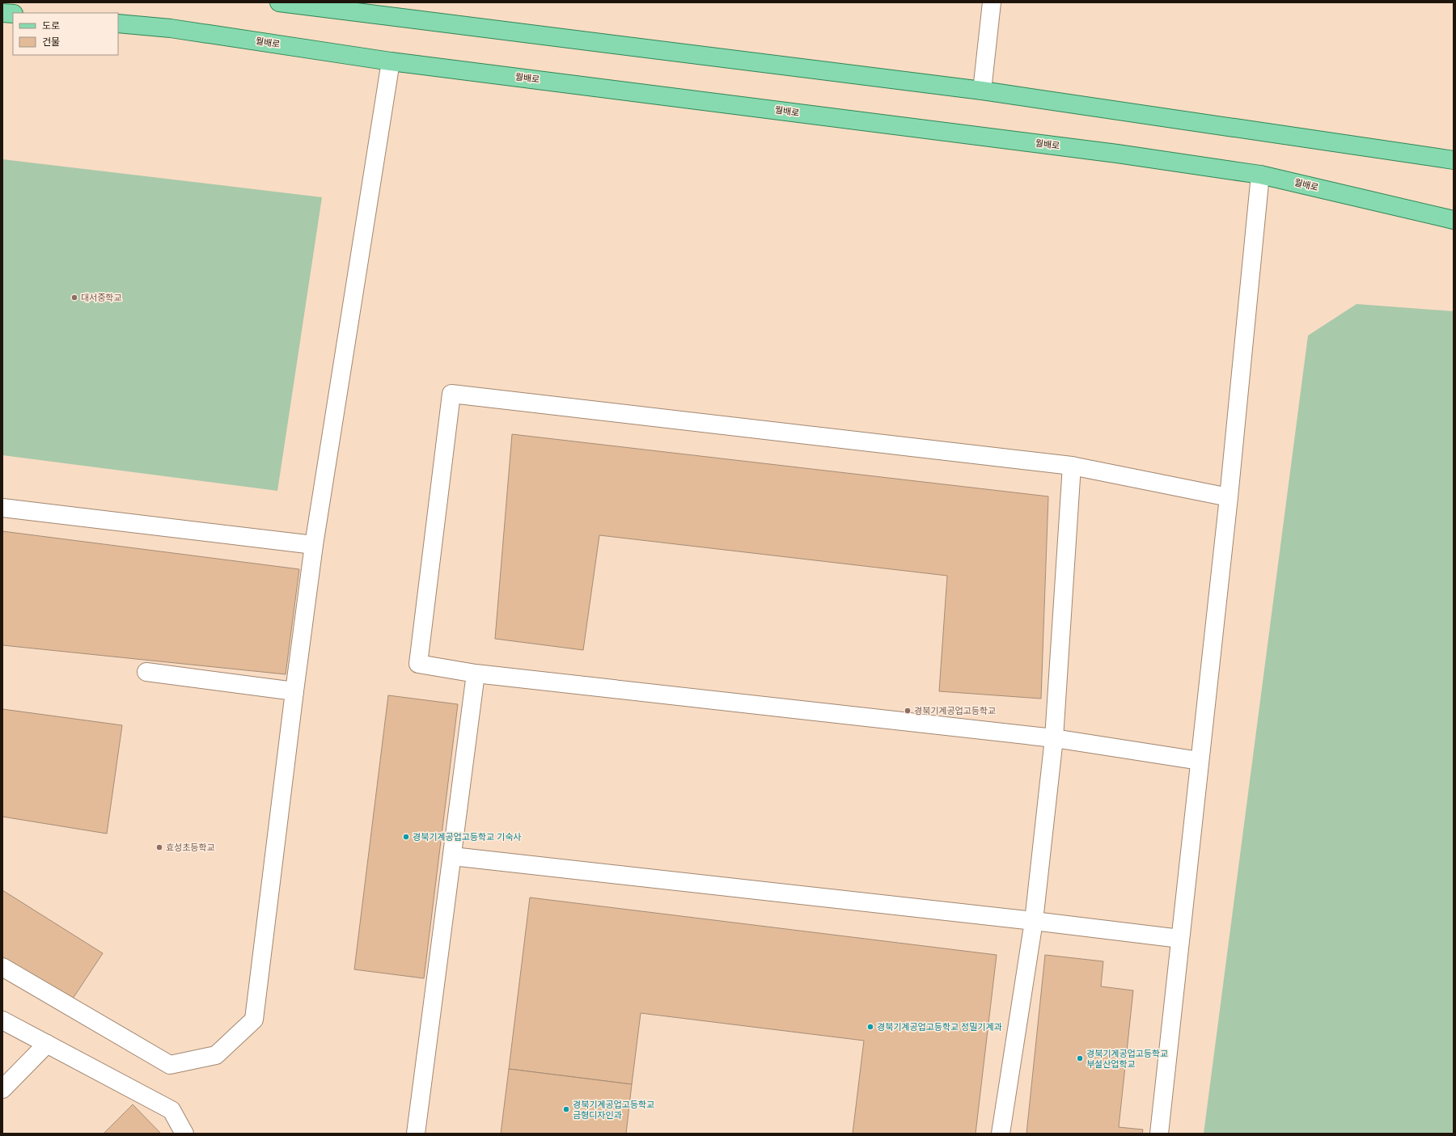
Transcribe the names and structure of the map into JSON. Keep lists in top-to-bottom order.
{
  "streets": {
    "main road": ["월배로"]
  },
  "places": [
    "대서중학교",
    "경북기계공업고등학교",
    "경북기계공업고등학교 기숙사",
    "효성초등학교",
    "경북기계공업고등학교 정밀기계과",
    "경북기계공업고등학교 부설산업학교",
    "경북기계공업고등학교 금형디자인과"
  ],
  "legend": ["도로", "건물"]
}
